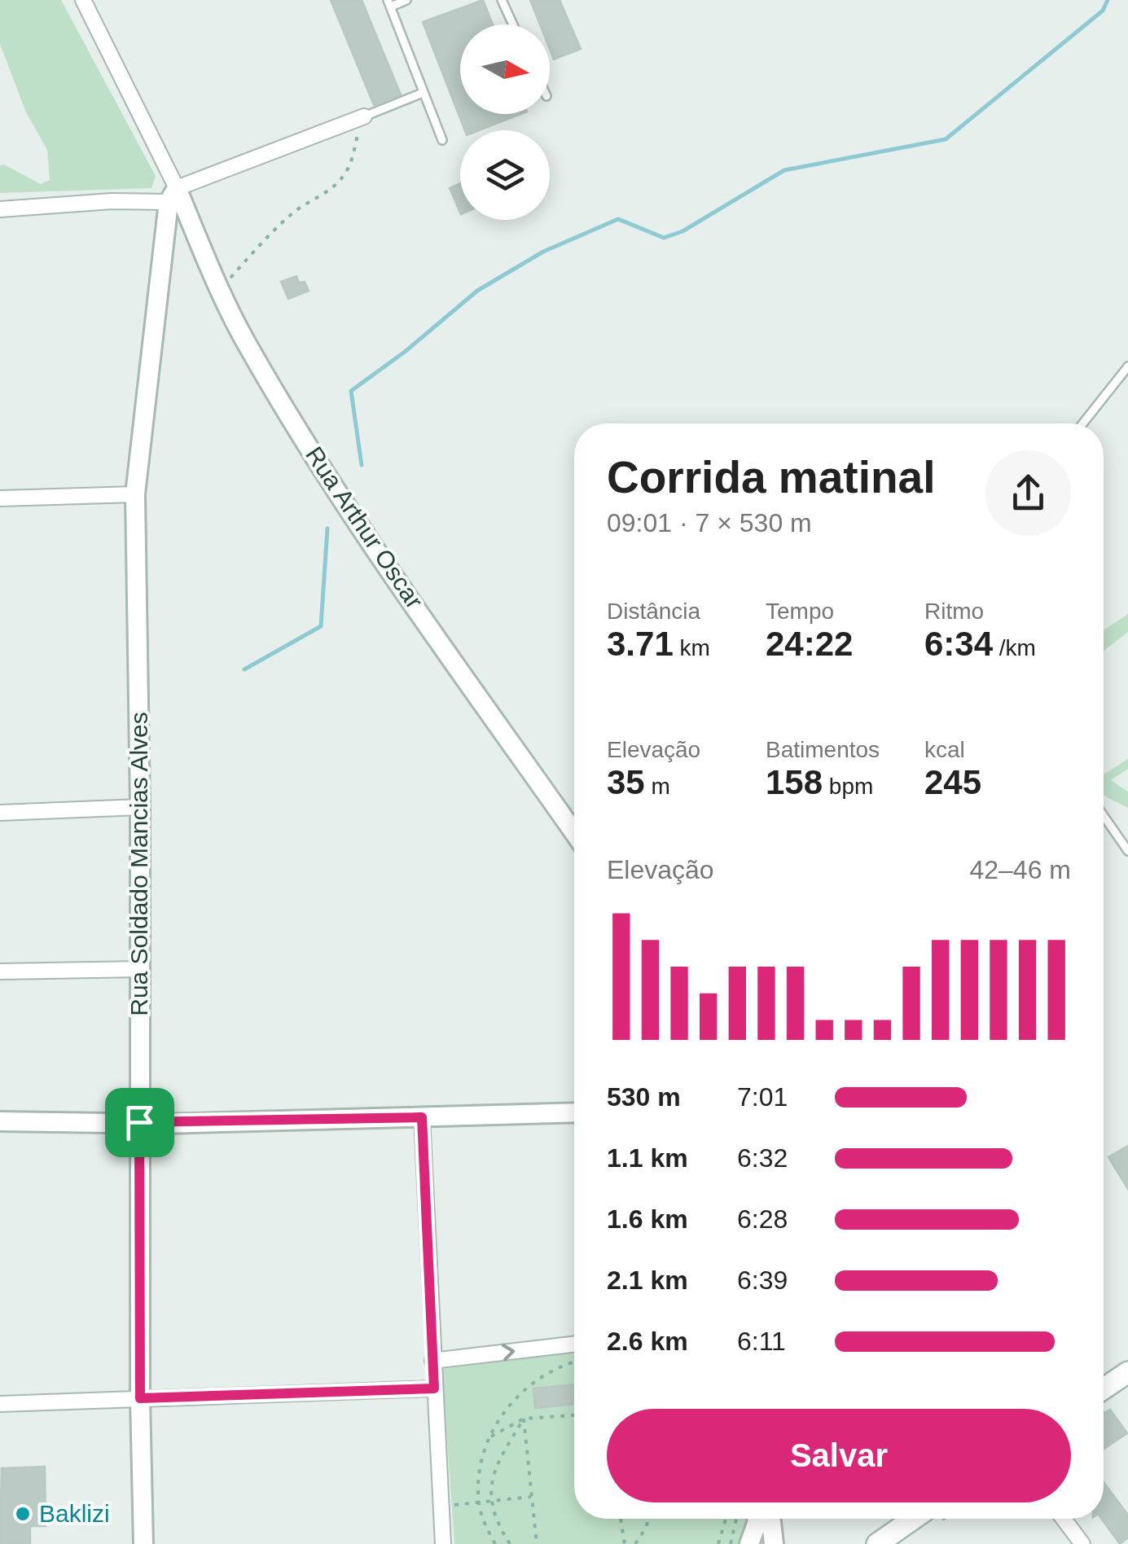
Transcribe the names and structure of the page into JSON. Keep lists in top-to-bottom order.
{
  "streets": {
    "street": ["Rua Arthur Oscar", "Rua Soldado Mancias Alves"]
  },
  "crossings": [
    ["Rua Arthur Oscar", "Rua Soldado Mancias Alves"]
  ],
  "places": ["Baklizi"],
  "north": "right",
  "page": {
    "heading": ["Corrida matinal", "09:01 · 7 × 530 m"],
    "stats": [
      ["Distância", "3.71 km"],
      ["Tempo", "24:22"],
      ["Ritmo", "6:34 /km"],
      ["Elevação", "35 m"],
      ["Batimentos", "158 bpm"],
      ["kcal", "245"]
    ],
    "chart": ["Elevação", "42–46 m"],
    "list": [
      {
        "name": "530 m",
        "note": "7:01"
      },
      {
        "name": "1.1 km",
        "note": "6:32"
      },
      {
        "name": "1.6 km",
        "note": "6:28"
      },
      {
        "name": "2.1 km",
        "note": "6:39"
      },
      {
        "name": "2.6 km",
        "note": "6:11"
      }
    ],
    "buttons": "Salvar"
  }
}
